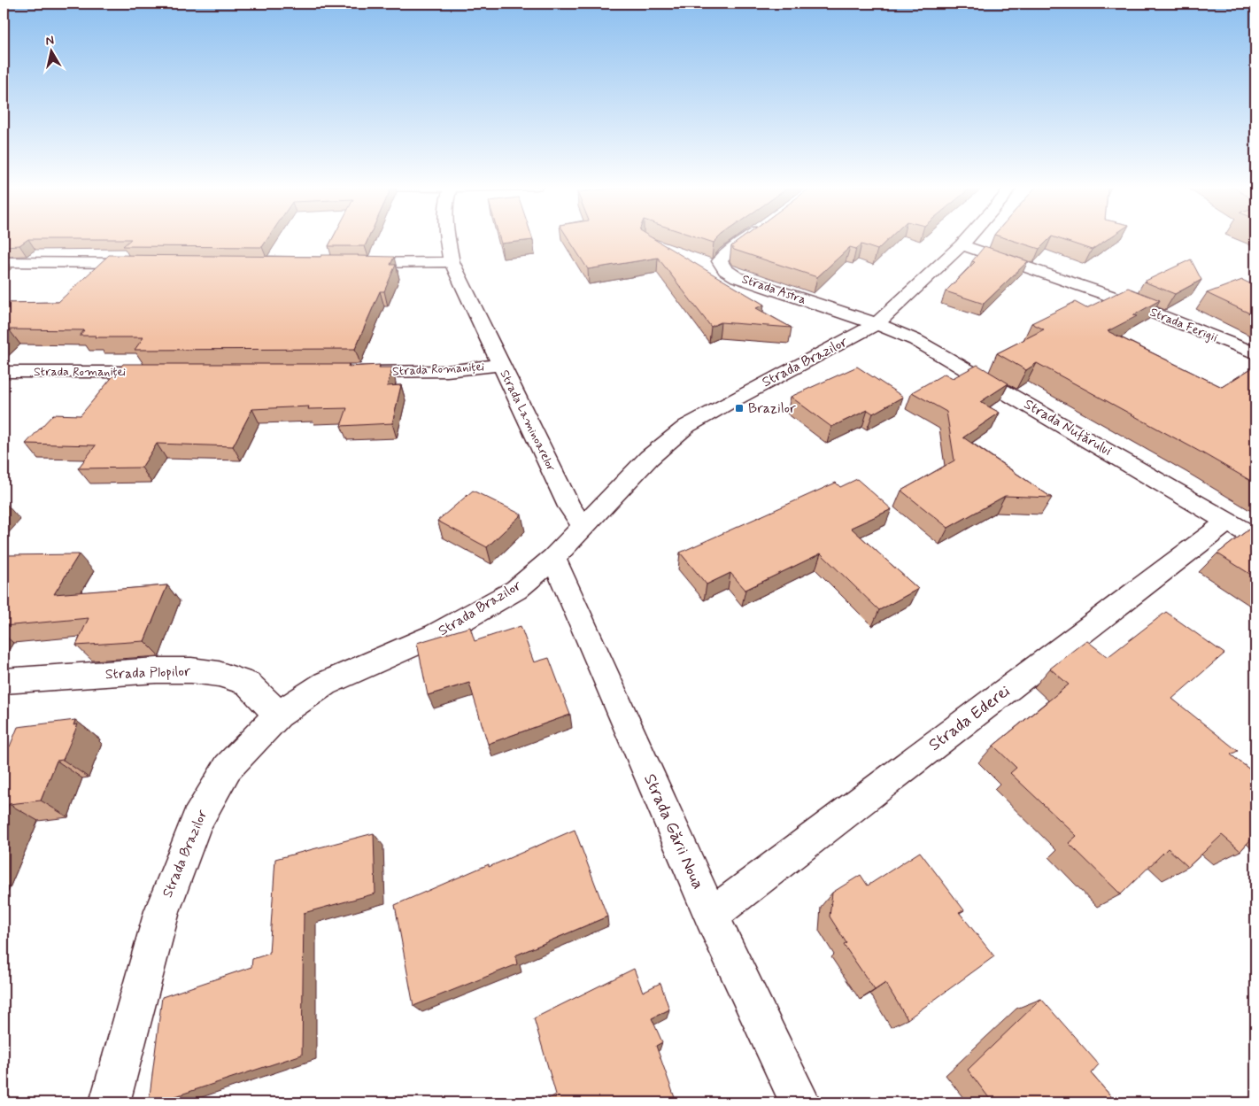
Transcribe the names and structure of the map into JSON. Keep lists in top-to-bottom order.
{
  "streets": {
    "street": [
      "Strada Astra",
      "Strada Ferigii",
      "Strada Brazilor",
      "Strada Romaniței",
      "Strada Laminoarelor",
      "Strada Nufărului",
      "Strada Plopilor",
      "Strada Ederei",
      "Strada Gării Noua"
    ]
  },
  "crossings": [
    ["Strada Astra", "Strada Brazilor"],
    ["Strada Astra", "Strada Nufărului"],
    ["Strada Ferigii", "Strada Brazilor"],
    ["Strada Brazilor", "Strada Laminoarelor"],
    ["Strada Brazilor", "Strada Nufărului"],
    ["Strada Brazilor", "Strada Plopilor"],
    ["Strada Brazilor", "Strada Gării Noua"],
    ["Strada Romaniței", "Strada Laminoarelor"],
    ["Strada Nufărului", "Strada Ederei"],
    ["Strada Ederei", "Strada Gării Noua"]
  ],
  "places": {
    "transit": ["Brazilor"]
  },
  "north": "top"
}
